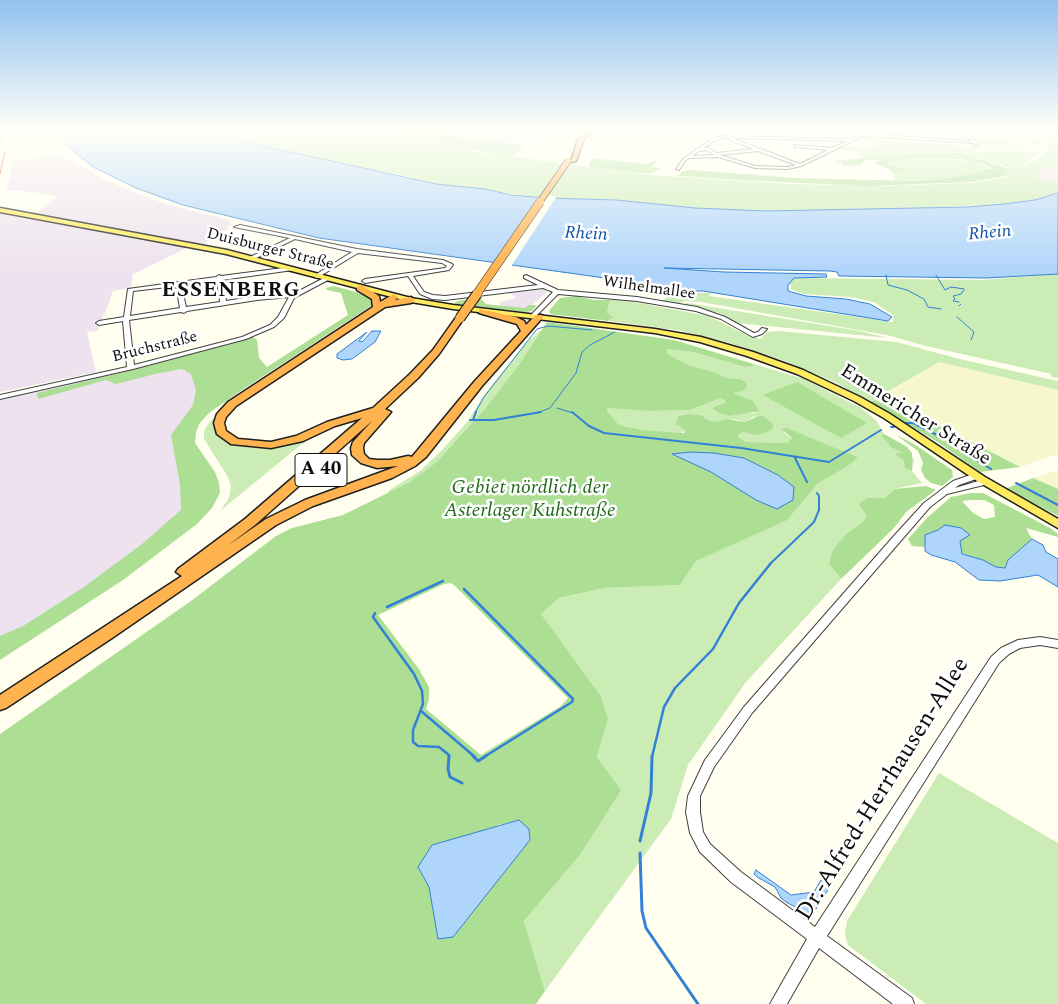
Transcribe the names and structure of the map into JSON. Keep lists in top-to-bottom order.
{
  "streets": {
    "highway": ["A 40"],
    "main road": ["Duisburger Straße", "Emmericher Straße"],
    "street": ["Wilhelmallee", "Bruchstraße", "Dr.-Alfred-Herrhausen-Allee"]
  },
  "crossings": [
    ["Duisburger Straße", "Emmericher Straße"]
  ],
  "districts": ["ESSENBERG"],
  "water": ["Rhein"],
  "parks": ["Gebiet nördlich der Asterlager Kuhstraße"]
}
